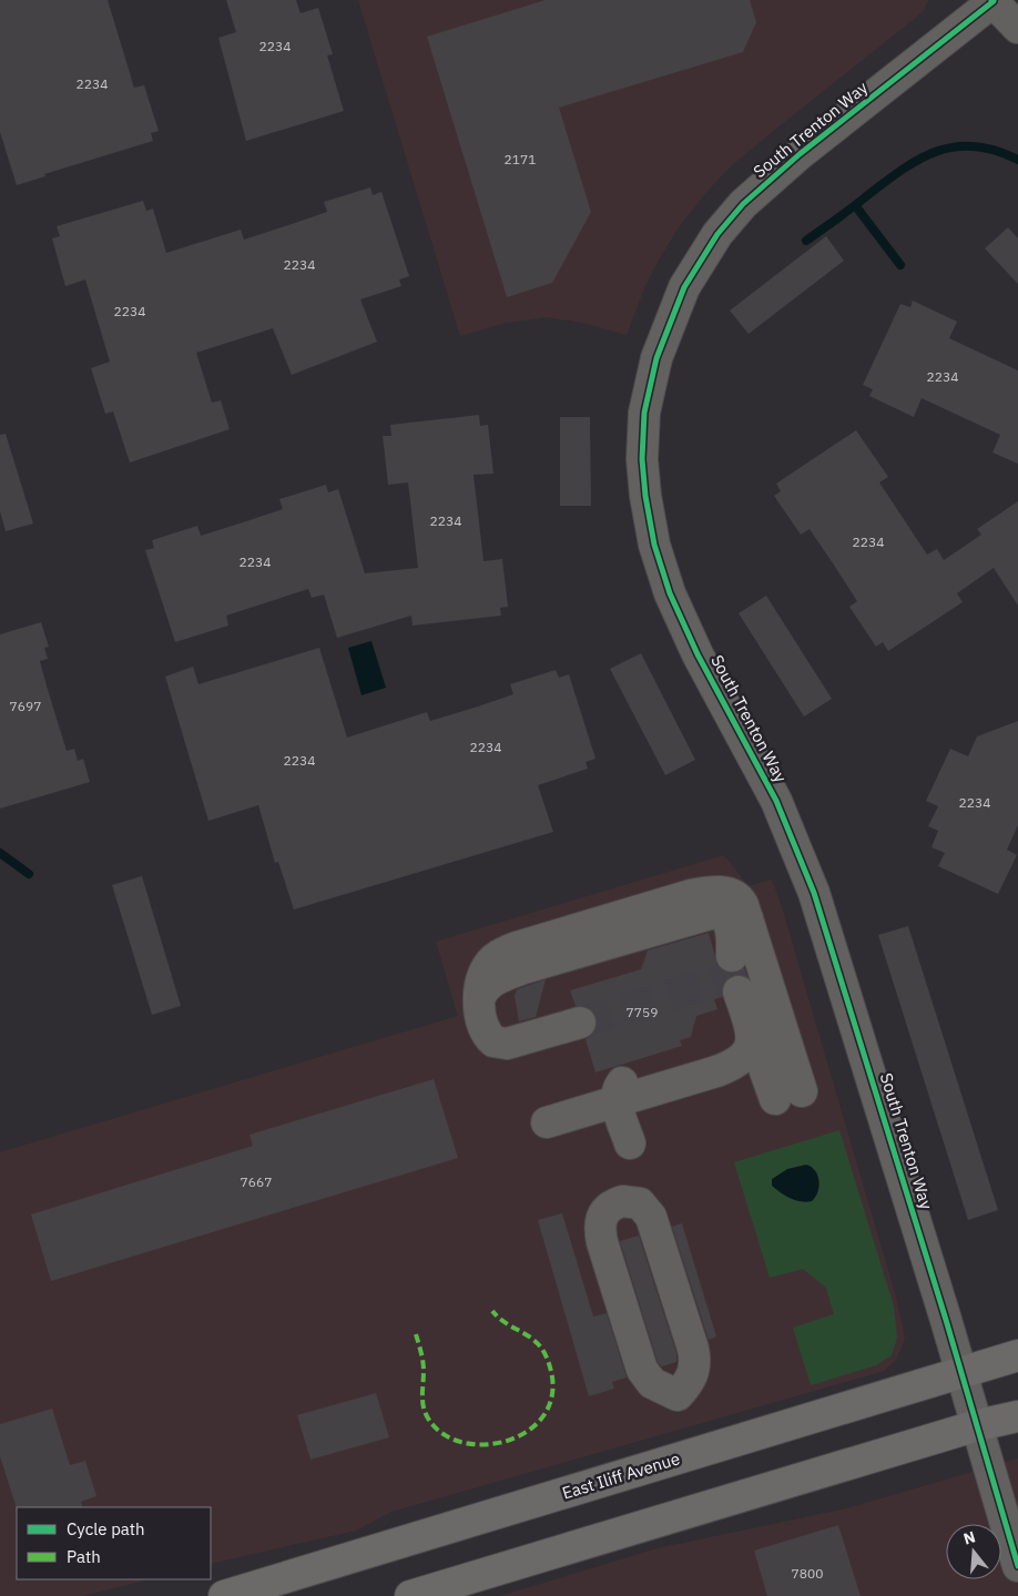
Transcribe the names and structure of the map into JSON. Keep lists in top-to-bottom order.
{
  "streets": {
    "main road": ["East Iliff Avenue"],
    "street": ["South Trenton Way"]
  },
  "crossings": [
    ["South Trenton Way", "East Iliff Avenue"]
  ],
  "house_numbers": [
    "2234",
    "2234",
    "2171",
    "2234",
    "2234",
    "2234",
    "2234",
    "2234",
    "2234",
    "7697",
    "2234",
    "2234",
    "2234",
    "7759",
    "7667",
    "7800"
  ],
  "legend": ["Cycle path", "Path"],
  "north": "top"
}
